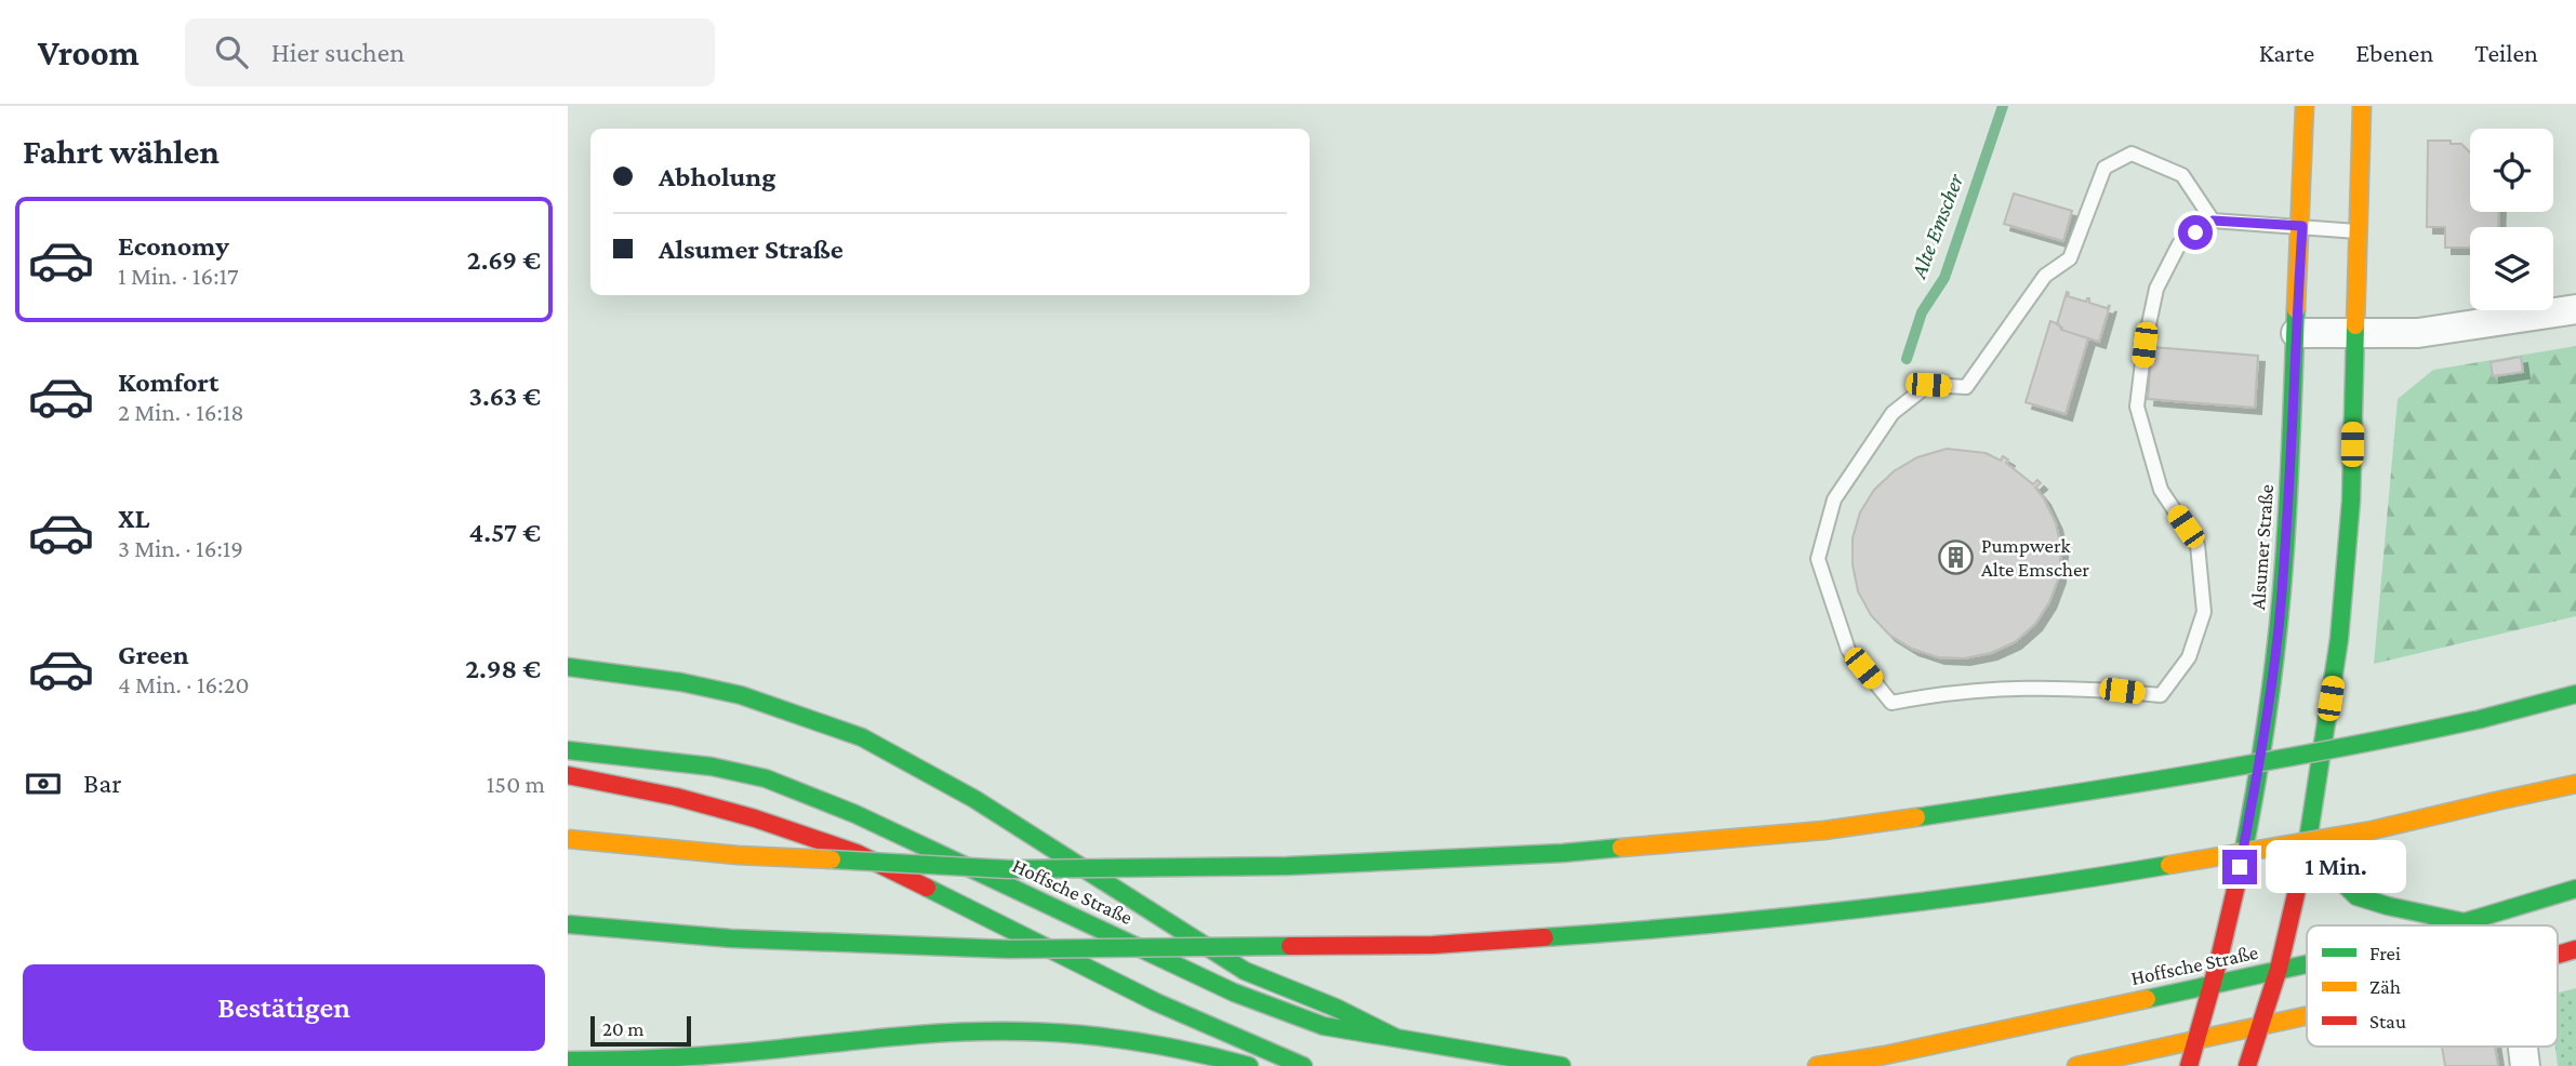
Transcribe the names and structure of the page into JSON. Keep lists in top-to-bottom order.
{
  "streets": {
    "main road": ["Alsumer Straße", "Hoffsche Straße"]
  },
  "crossings": [
    ["Alsumer Straße", "Hoffsche Straße"]
  ],
  "water": ["Alte Emscher"],
  "places": {
    "building": ["Pumpwerk Alte Emscher"]
  },
  "legend": ["Frei", "Zäh", "Stau"],
  "scale_bar": "20 m",
  "page": {
    "header": "Vroom",
    "search": "Hier suchen",
    "nav": ["Karte", "Ebenen", "Teilen"],
    "heading": "Fahrt wählen",
    "banner": ["Abholung", "Alsumer Straße"],
    "list": [
      {
        "name": "Economy",
        "note": "1 Min. · 16:17",
        "value": "2.69 €"
      },
      {
        "name": "Komfort",
        "note": "2 Min. · 16:18",
        "value": "3.63 €"
      },
      {
        "name": "XL",
        "note": "3 Min. · 16:19",
        "value": "4.57 €"
      },
      {
        "name": "Green",
        "note": "4 Min. · 16:20",
        "value": "2.98 €"
      }
    ],
    "pay": ["Bar", "150 m"],
    "bubble": "1 Min.",
    "buttons": "Bestätigen",
    "scale": "20 m"
  }
}
